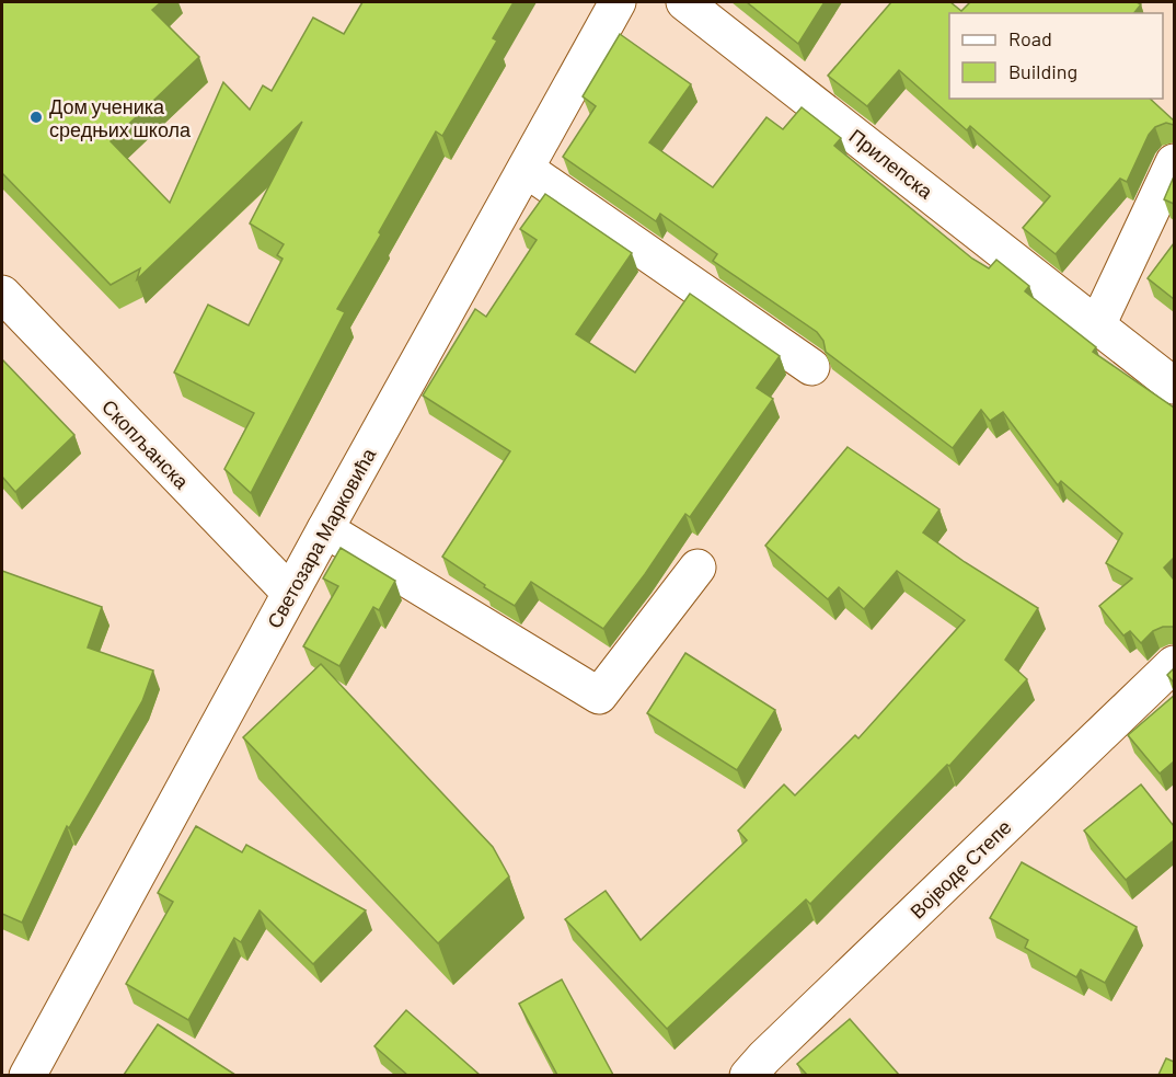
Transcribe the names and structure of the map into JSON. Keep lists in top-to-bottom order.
{
  "streets": {
    "street": [
      "Прилепска",
      "Скопљанска",
      "Светозара Марковића",
      "Војводе Степе"
    ]
  },
  "crossings": [
    ["Скопљанска", "Светозара Марковића"]
  ],
  "places": ["Дом ученика средњих школа"],
  "legend": ["Road", "Building"]
}
